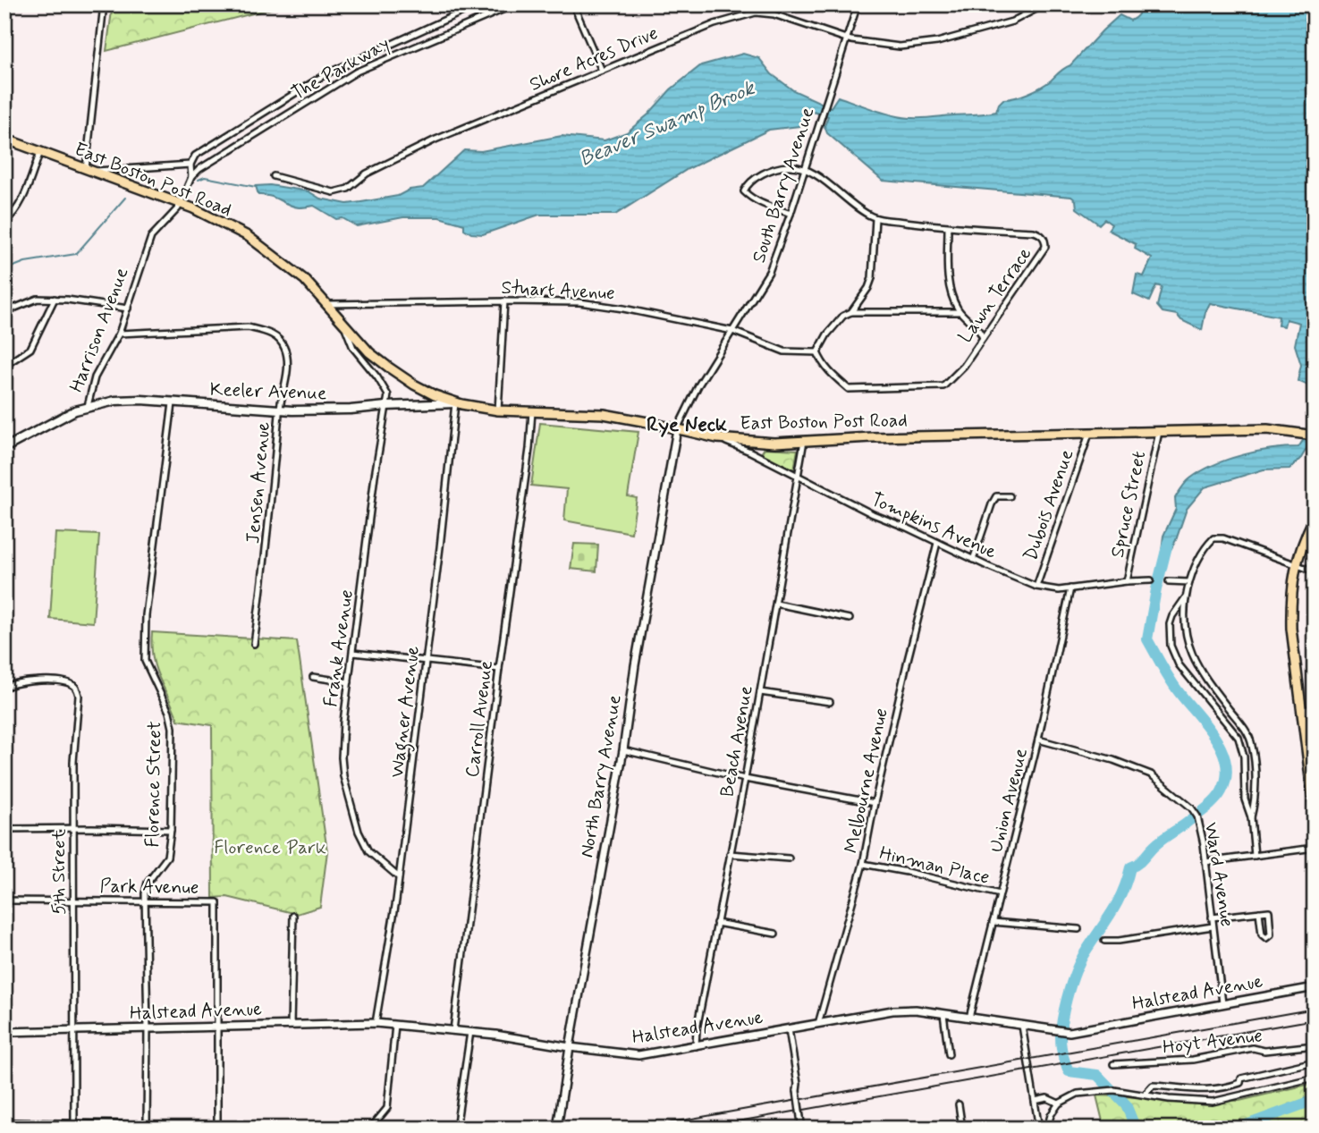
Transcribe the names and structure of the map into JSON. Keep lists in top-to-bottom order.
{
  "streets": {
    "main road": ["East Boston Post Road", "Harrison Avenue", "Keeler Avenue"],
    "street": [
      "Shore Acres Drive",
      "The Parkway",
      "South Barry Avenue",
      "Stuart Avenue",
      "Lawn Terrace",
      "Jensen Avenue",
      "Spruce Street",
      "Dubois Avenue",
      "Tompkins Avenue",
      "Frank Avenue",
      "Wagner Avenue",
      "Carroll Avenue",
      "Beach Avenue",
      "North Barry Avenue",
      "Melbourne Avenue",
      "Florence Street",
      "Union Avenue",
      "Hinman Place",
      "5th Street",
      "Ward Avenue",
      "Park Avenue",
      "Halstead Avenue",
      "Hoyt Avenue"
    ]
  },
  "crossings": [
    ["Shore Acres Drive", "South Barry Avenue"],
    ["The Parkway", "East Boston Post Road"],
    ["The Parkway", "Harrison Avenue"],
    ["East Boston Post Road", "South Barry Avenue"],
    ["East Boston Post Road", "Stuart Avenue"],
    ["East Boston Post Road", "Harrison Avenue"],
    ["East Boston Post Road", "Keeler Avenue"],
    ["East Boston Post Road", "Spruce Street"],
    ["East Boston Post Road", "Dubois Avenue"],
    ["East Boston Post Road", "Tompkins Avenue"],
    ["East Boston Post Road", "Wagner Avenue"],
    ["East Boston Post Road", "Carroll Avenue"],
    ["East Boston Post Road", "Beach Avenue"],
    ["East Boston Post Road", "North Barry Avenue"],
    ["South Barry Avenue", "Stuart Avenue"],
    ["South Barry Avenue", "North Barry Avenue"],
    ["Stuart Avenue", "Lawn Terrace"],
    ["Harrison Avenue", "Keeler Avenue"],
    ["Harrison Avenue", "Jensen Avenue"],
    ["Keeler Avenue", "Jensen Avenue"],
    ["Keeler Avenue", "Frank Avenue"],
    ["Keeler Avenue", "Wagner Avenue"],
    ["Keeler Avenue", "Florence Street"],
    ["Spruce Street", "Tompkins Avenue"],
    ["Dubois Avenue", "Tompkins Avenue"],
    ["Tompkins Avenue", "Beach Avenue"],
    ["Tompkins Avenue", "Melbourne Avenue"],
    ["Tompkins Avenue", "Union Avenue"],
    ["Frank Avenue", "Wagner Avenue"],
    ["Wagner Avenue", "Halstead Avenue"],
    ["Carroll Avenue", "Halstead Avenue"],
    ["Beach Avenue", "Halstead Avenue"],
    ["North Barry Avenue", "Halstead Avenue"],
    ["Melbourne Avenue", "Hinman Place"],
    ["Melbourne Avenue", "Halstead Avenue"],
    ["Florence Street", "Park Avenue"],
    ["Florence Street", "Halstead Avenue"],
    ["Union Avenue", "Hinman Place"],
    ["Union Avenue", "Ward Avenue"],
    ["Union Avenue", "Halstead Avenue"],
    ["5th Street", "Park Avenue"],
    ["5th Street", "Halstead Avenue"],
    ["Ward Avenue", "Halstead Avenue"],
    ["Park Avenue", "Halstead Avenue"]
  ],
  "districts": ["Rye Neck"],
  "water": ["Beaver Swamp Brook"],
  "parks": ["Florence Park"]
}
